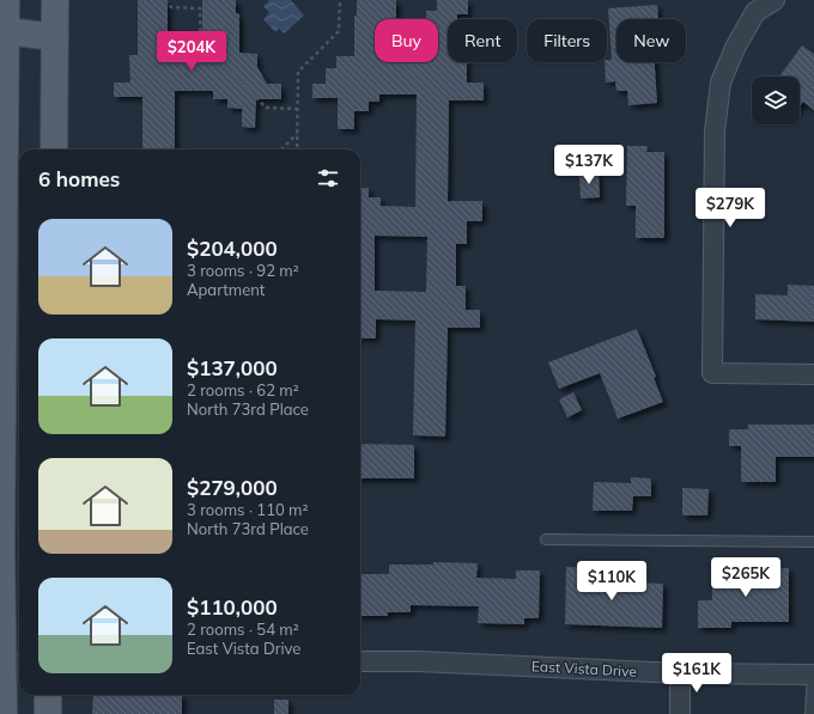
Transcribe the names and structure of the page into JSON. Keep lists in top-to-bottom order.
{
  "streets": {
    "street": ["East Vista Drive"]
  },
  "page": {
    "chip": [
      "Buy",
      "Rent",
      "Filters",
      "New"
    ],
    "price": [
      "$204K",
      "$137K",
      "$279K",
      "$265K",
      "$110K",
      "$161K"
    ],
    "heading": "6 homes",
    "list": [
      {
        "name": "$204,000",
        "note": "3 rooms · 92 m² · Apartment"
      },
      {
        "name": "$137,000",
        "note": "2 rooms · 62 m² · North 73rd Place"
      },
      {
        "name": "$279,000",
        "note": "3 rooms · 110 m² · North 73rd Place"
      },
      {
        "name": "$110,000",
        "note": "2 rooms · 54 m² · East Vista Drive"
      }
    ]
  }
}
